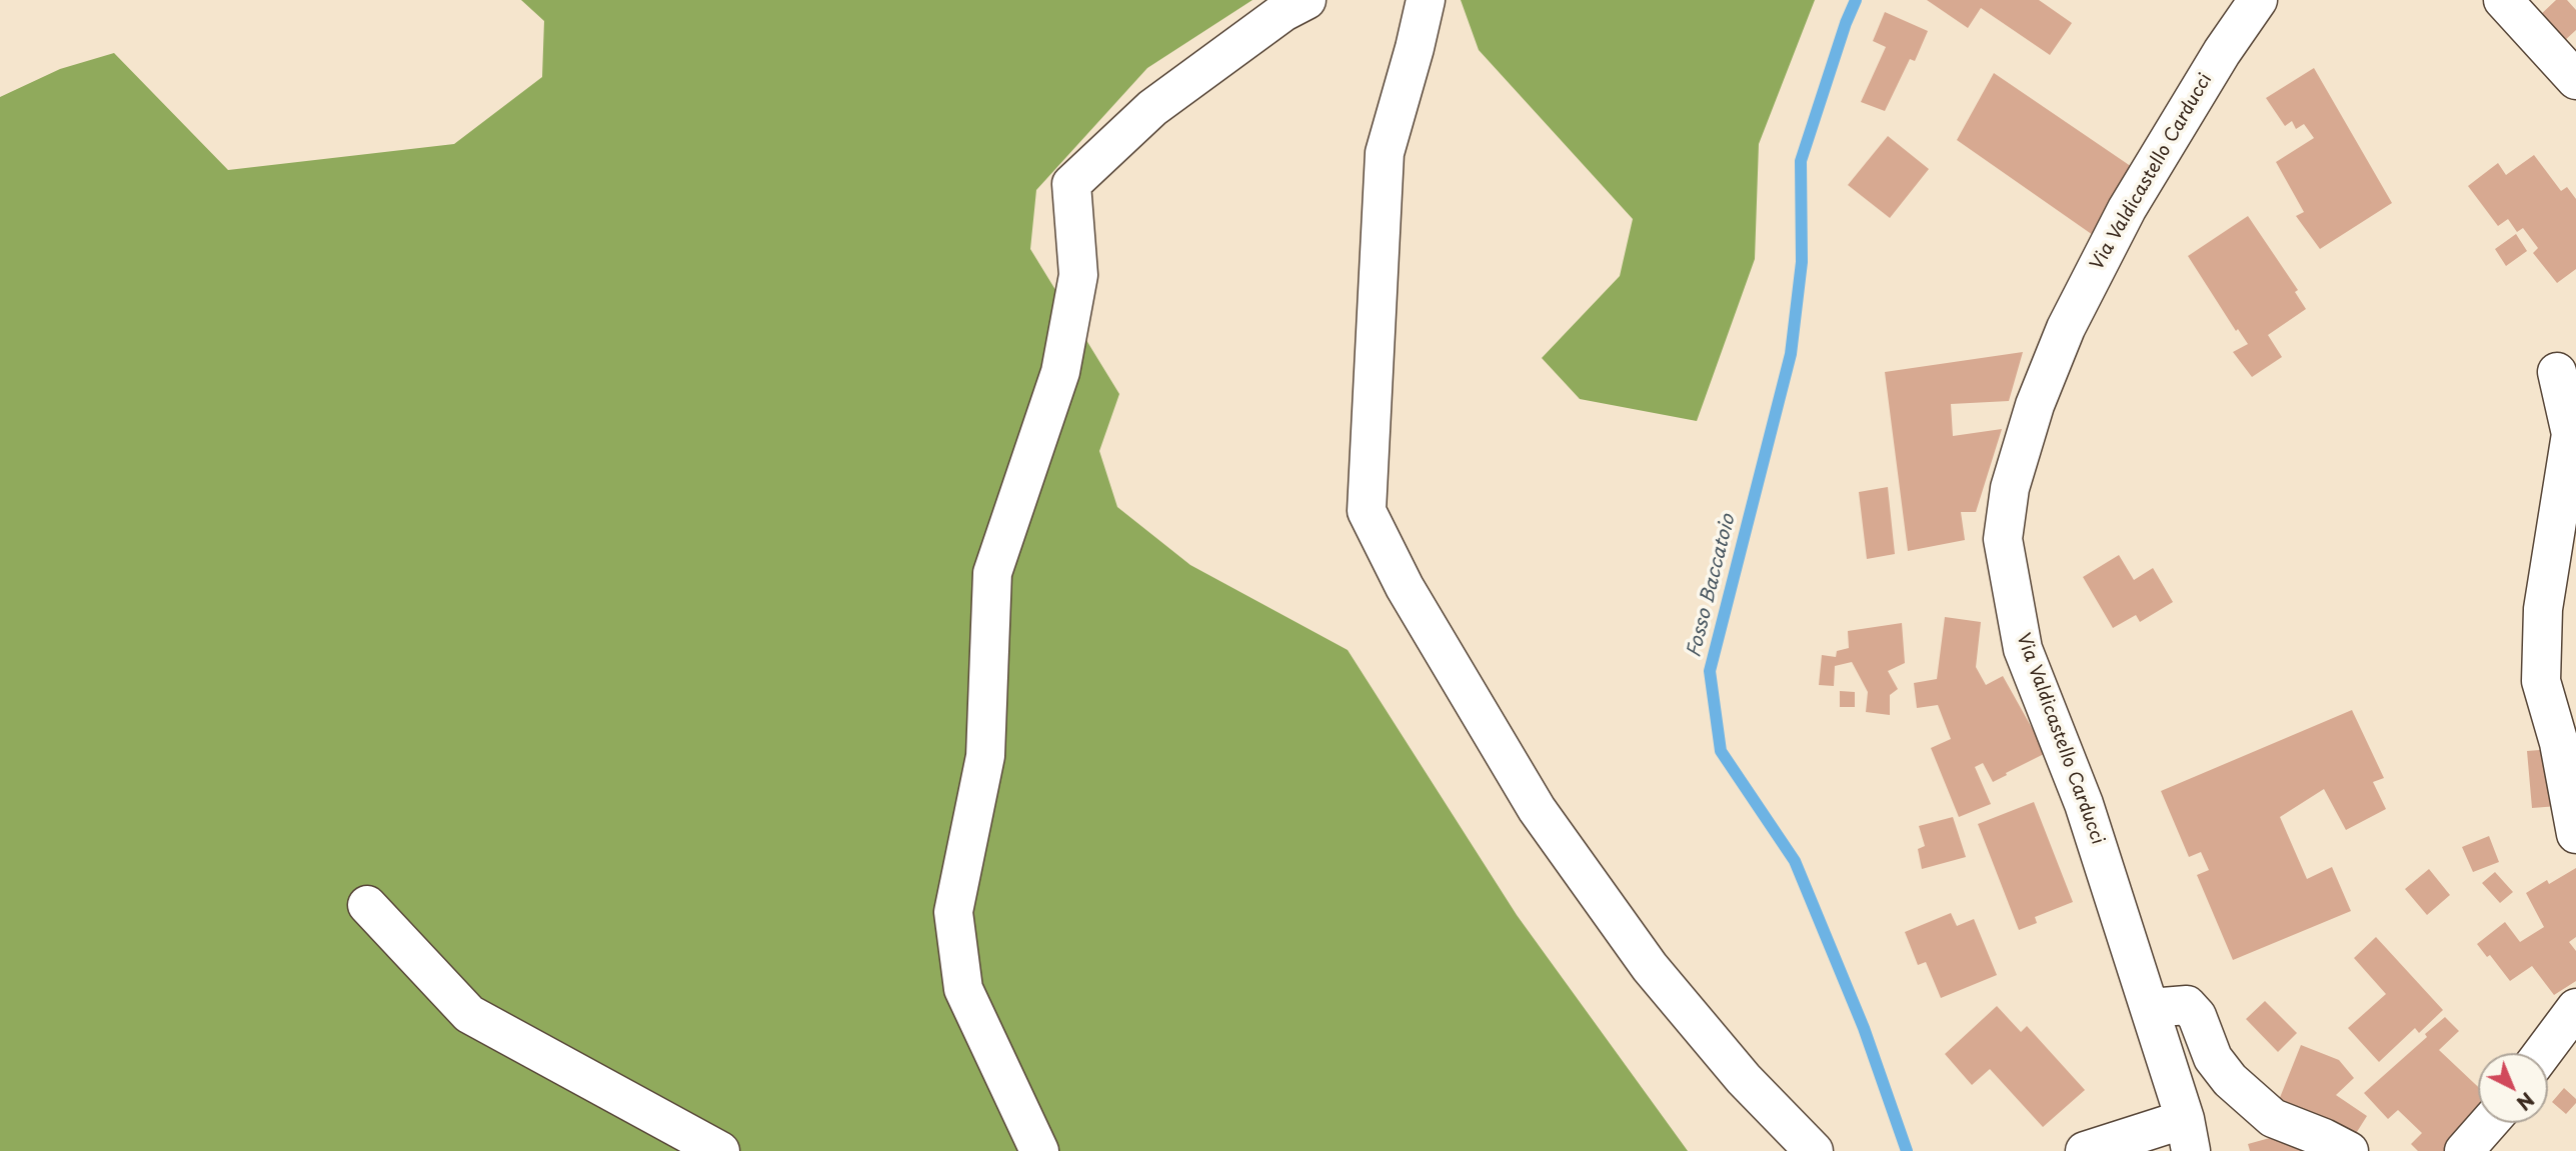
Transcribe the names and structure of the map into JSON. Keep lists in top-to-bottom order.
{
  "streets": {
    "street": ["Via Valdicastello Carducci"]
  },
  "water": ["Fosso Baccatoio"],
  "north": "bottom right"
}
